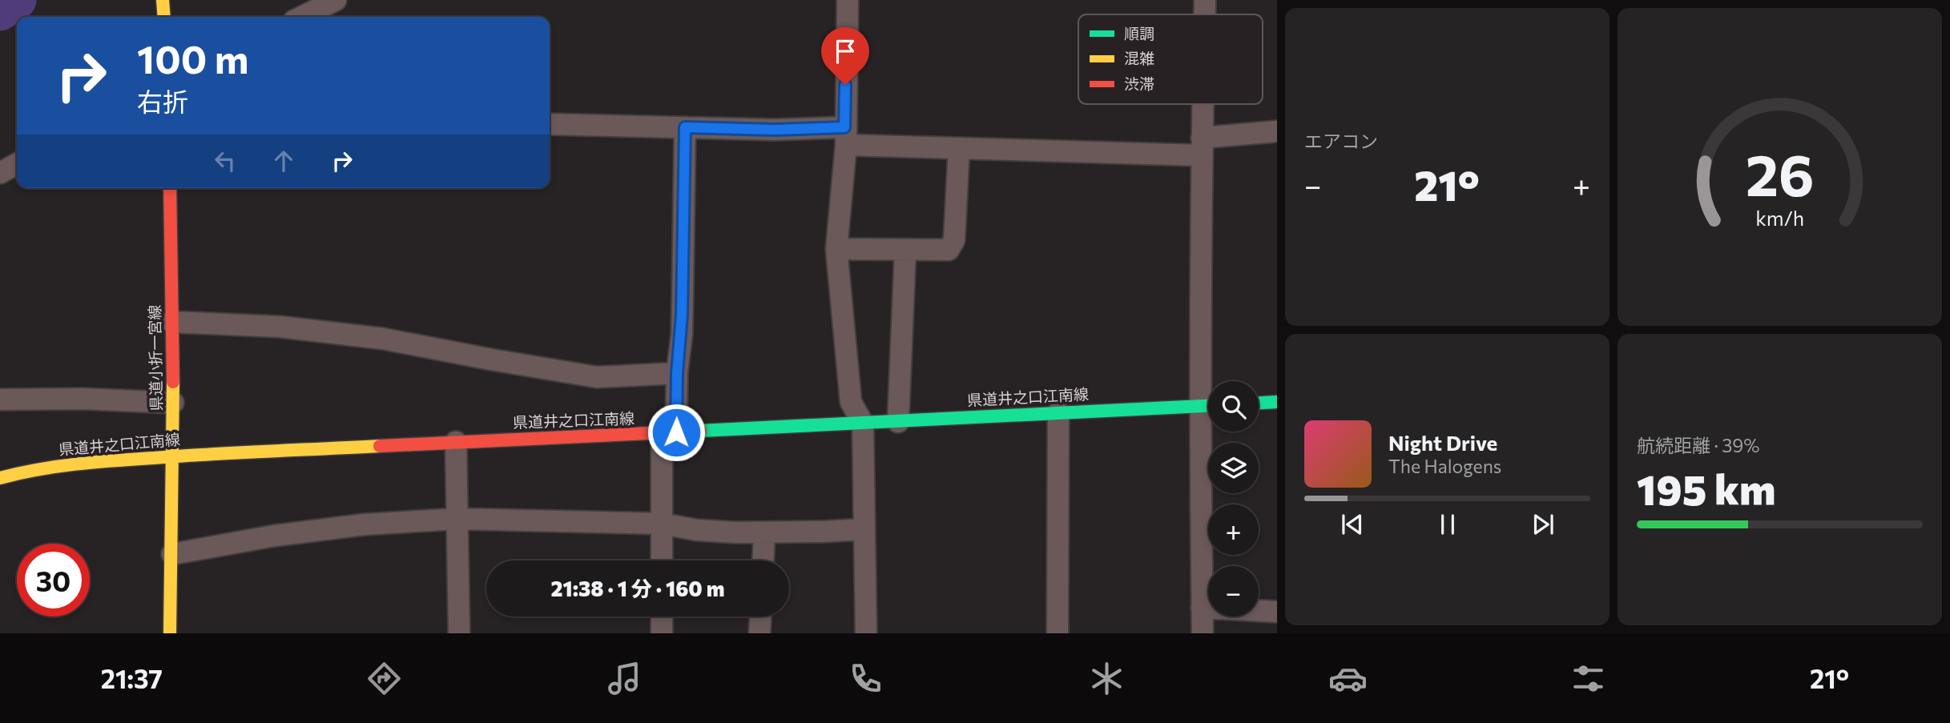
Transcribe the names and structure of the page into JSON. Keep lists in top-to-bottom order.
{
  "streets": {
    "main road": ["県道小折一宮線", "県道井之口江南線"]
  },
  "crossings": [
    ["県道小折一宮線", "県道井之口江南線"]
  ],
  "legend": ["順調", "混雑", "渋滞"],
  "page": {
    "tile": [
      "エアコン",
      ["航続距離 · 39%", "195 km"]
    ],
    "turn": ["100 m", "右折"],
    "heat": ["−", "21°", "+"],
    "map_buttons": ["+", "−"],
    "song": ["Night Drive", "The Halogens"],
    "limit": "30",
    "trip": "21:38 · 1 分 · 160 m",
    "tabs": ["21:37", "21°"],
    "gauge": ["26", "km/h"]
  }
}
